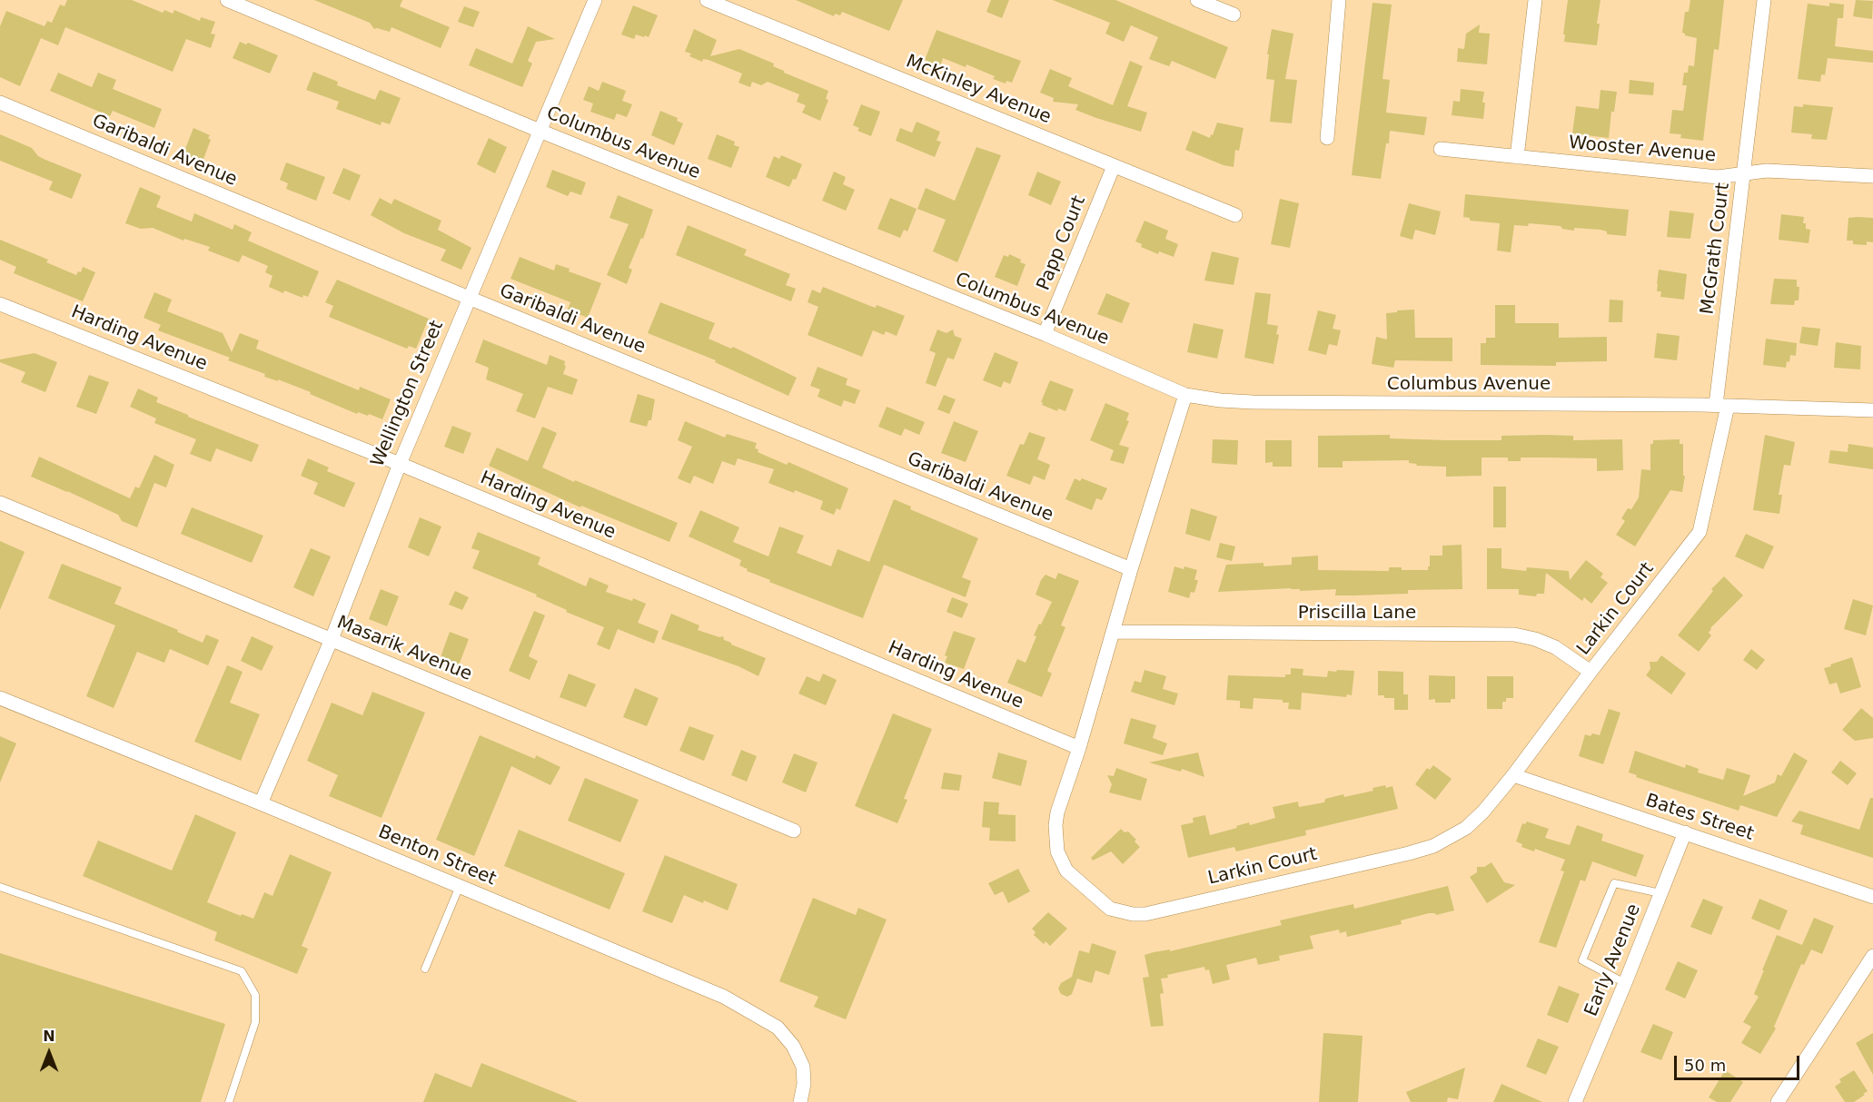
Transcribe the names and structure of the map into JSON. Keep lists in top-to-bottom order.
{
  "streets": {
    "street": [
      "McKinley Avenue",
      "Columbus Avenue",
      "Wooster Avenue",
      "Garibaldi Avenue",
      "Papp Court",
      "McGrath Court",
      "Harding Avenue",
      "Wellington Street",
      "Larkin Court",
      "Priscilla Lane",
      "Masarik Avenue",
      "Bates Street",
      "Benton Street",
      "Early Avenue"
    ]
  },
  "crossings": [
    ["McKinley Avenue", "Papp Court"],
    ["Columbus Avenue", "Papp Court"],
    ["Columbus Avenue", "McGrath Court"],
    ["Columbus Avenue", "Wellington Street"],
    ["Columbus Avenue", "Larkin Court"],
    ["Wooster Avenue", "McGrath Court"],
    ["Garibaldi Avenue", "Wellington Street"],
    ["Garibaldi Avenue", "Larkin Court"],
    ["McGrath Court", "Larkin Court"],
    ["Harding Avenue", "Wellington Street"],
    ["Harding Avenue", "Larkin Court"],
    ["Wellington Street", "Masarik Avenue"],
    ["Wellington Street", "Benton Street"],
    ["Larkin Court", "Priscilla Lane"],
    ["Larkin Court", "Bates Street"],
    ["Bates Street", "Early Avenue"]
  ],
  "scale_bar": "50 m",
  "north": "top"
}
